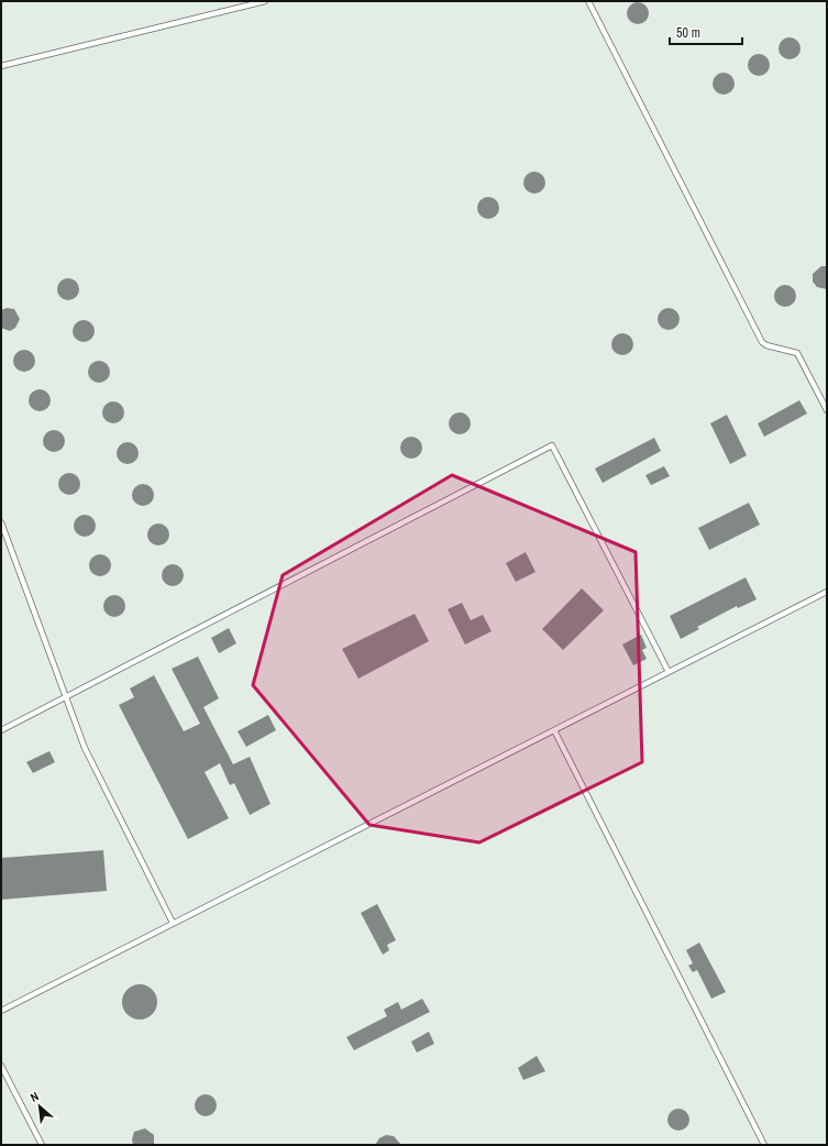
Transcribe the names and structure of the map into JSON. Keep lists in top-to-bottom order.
{
  "scale_bar": "50 m",
  "north": "top left"
}
